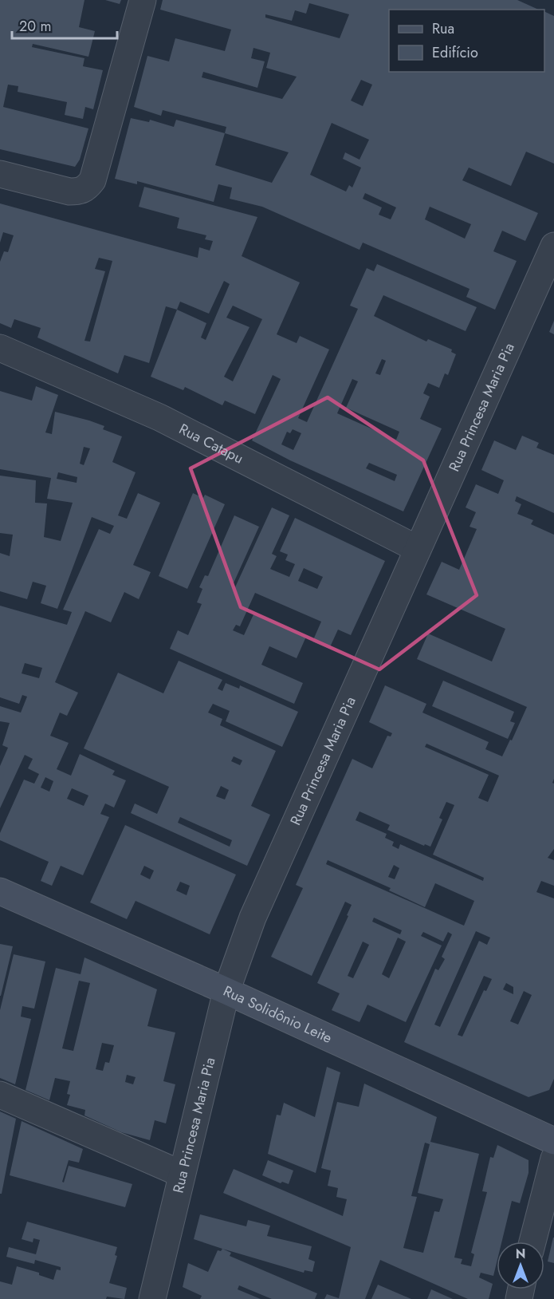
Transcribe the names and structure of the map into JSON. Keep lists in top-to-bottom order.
{
  "streets": {
    "main road": ["Rua Solidônio Leite"],
    "street": ["Rua Princesa Maria Pia", "Rua Catapu"]
  },
  "crossings": [
    ["Rua Princesa Maria Pia", "Rua Catapu"],
    ["Rua Princesa Maria Pia", "Rua Solidônio Leite"]
  ],
  "legend": ["Rua", "Edifício"],
  "scale_bar": "20 m",
  "north": "top"
}
